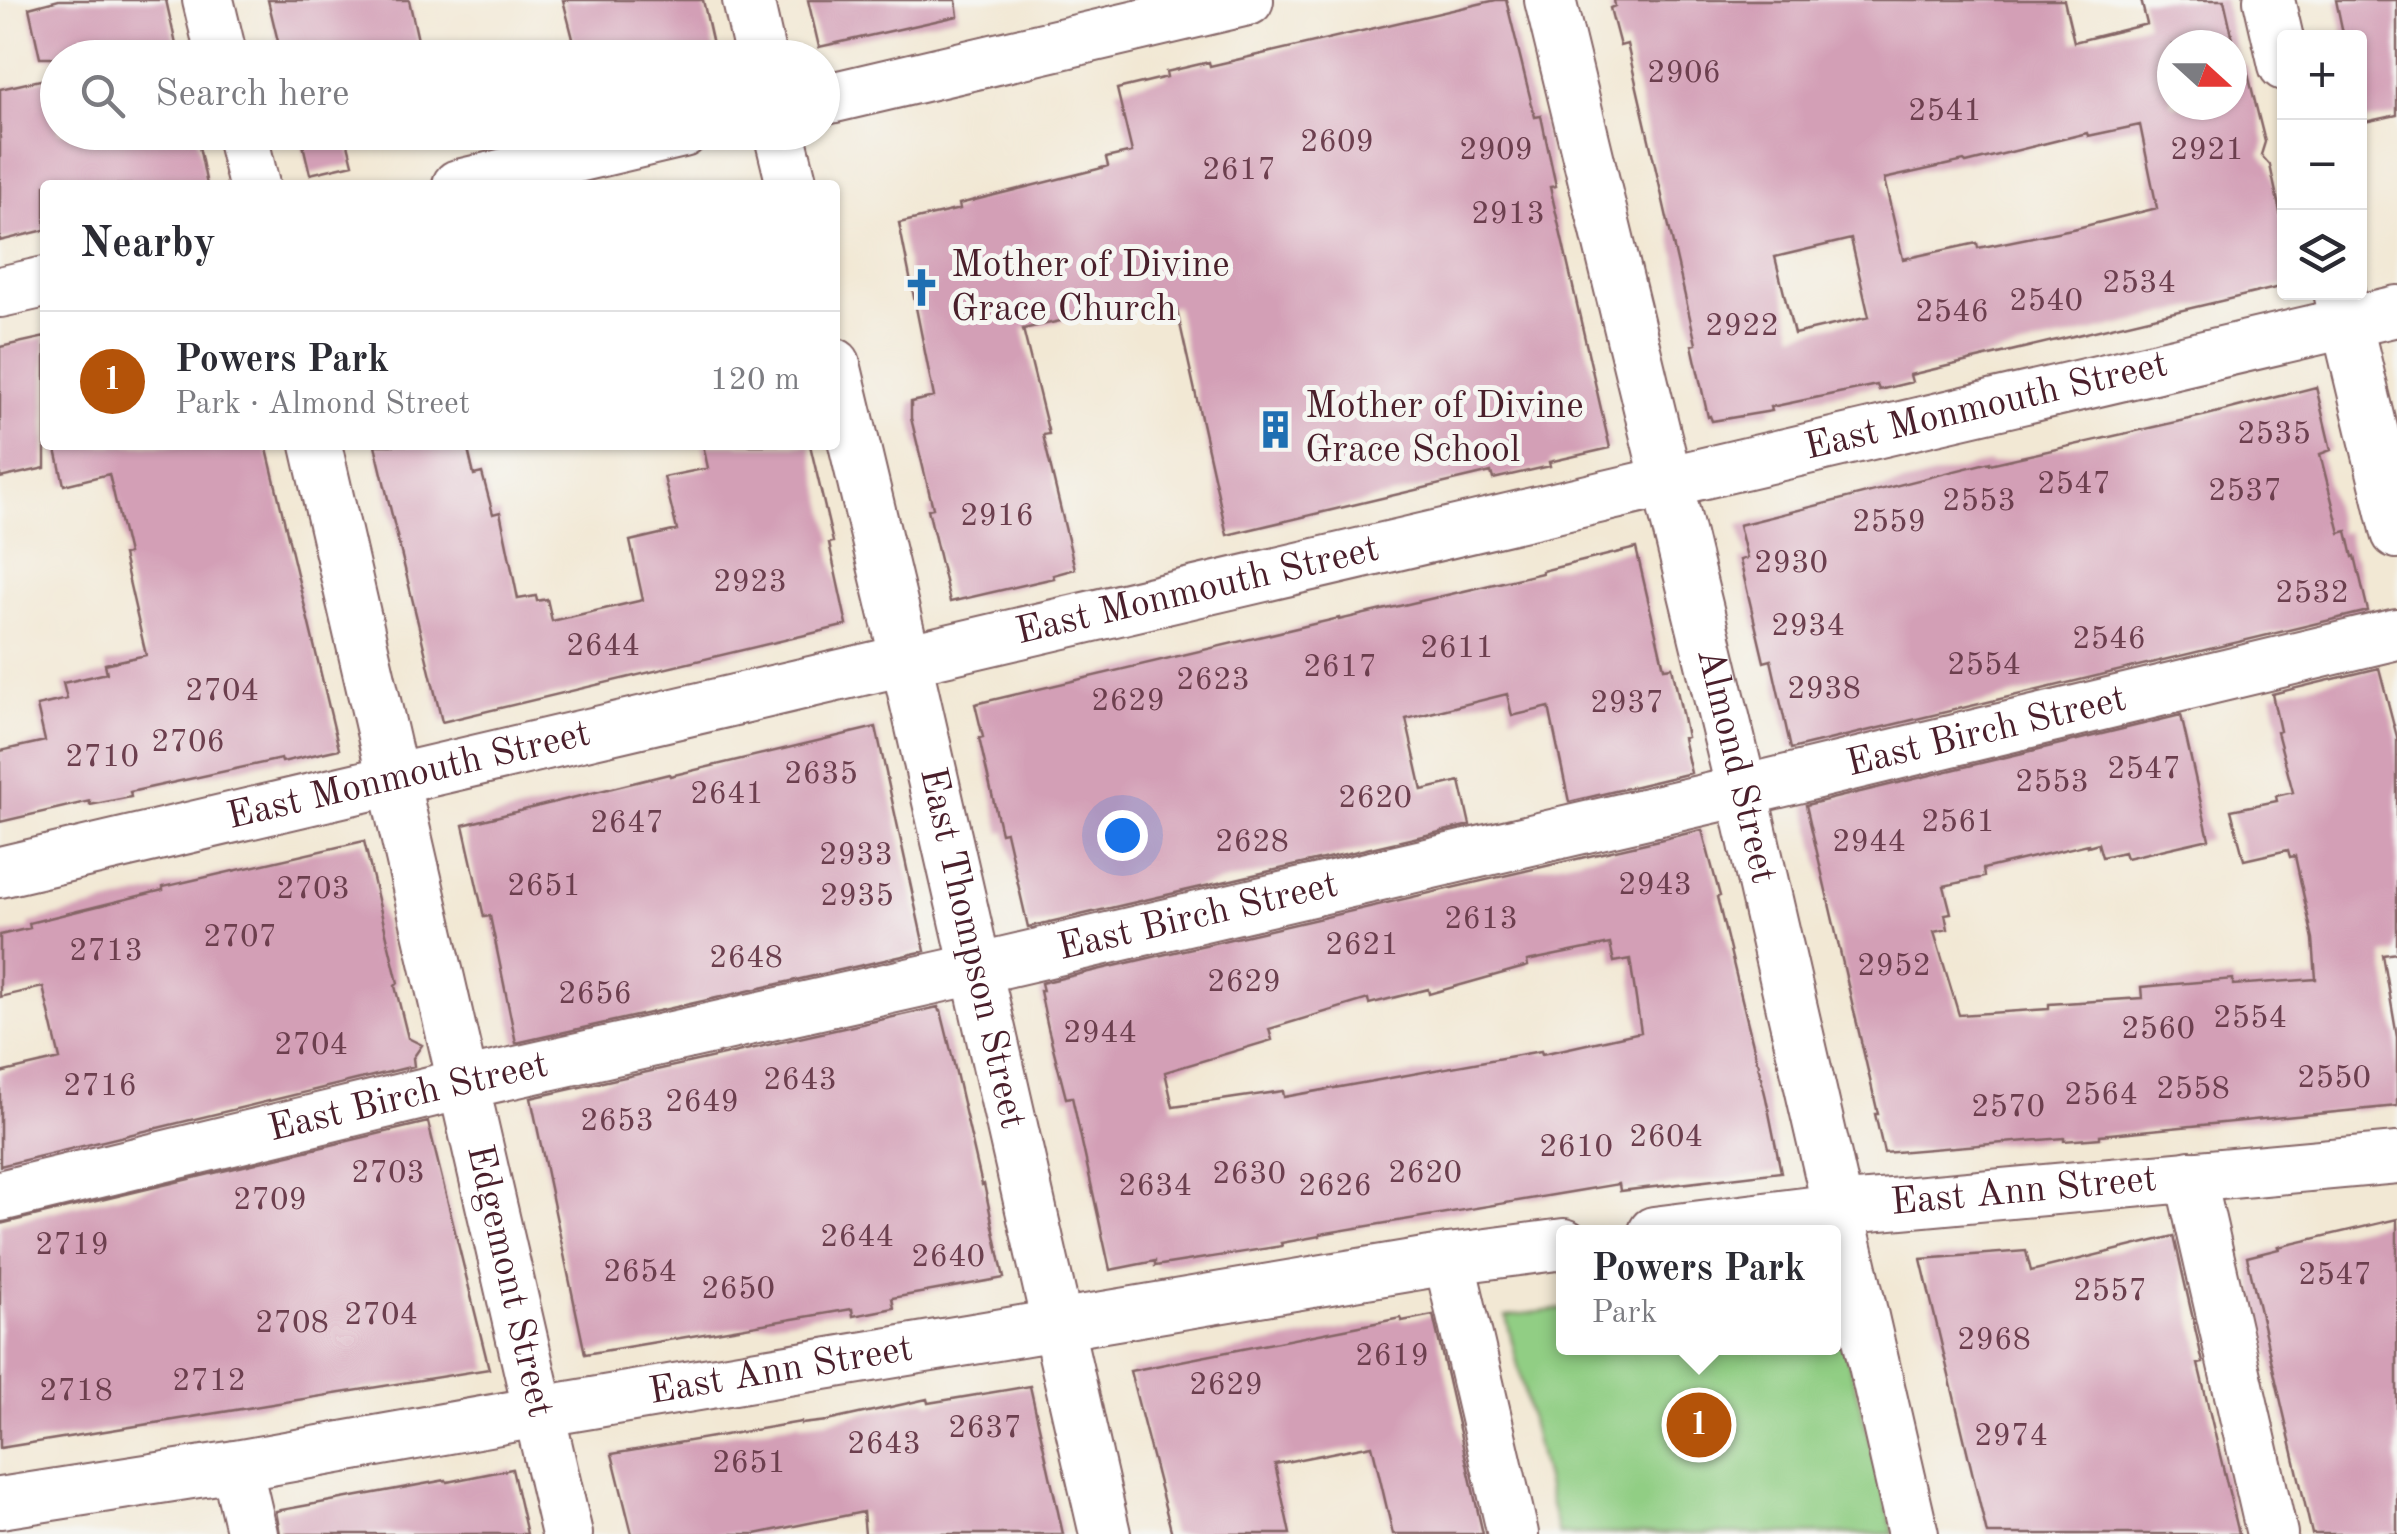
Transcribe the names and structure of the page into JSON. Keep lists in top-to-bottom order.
{
  "streets": {
    "street": [
      "East Monmouth Street",
      "East Birch Street",
      "Almond Street",
      "East Thompson Street",
      "East Ann Street",
      "Edgemont Street"
    ]
  },
  "crossings": [
    ["East Monmouth Street", "Almond Street"],
    ["East Monmouth Street", "East Thompson Street"],
    ["East Monmouth Street", "Edgemont Street"],
    ["East Birch Street", "Almond Street"],
    ["East Birch Street", "East Thompson Street"],
    ["East Birch Street", "Edgemont Street"],
    ["Almond Street", "East Ann Street"],
    ["East Thompson Street", "East Ann Street"],
    ["East Ann Street", "Edgemont Street"]
  ],
  "places": {
    "church": ["Mother of Divine Grace Church"],
    "building": ["Mother of Divine Grace School"]
  },
  "house_numbers": [
    "2906",
    "2541",
    "2609",
    "2909",
    "2921",
    "2617",
    "2913",
    "2534",
    "2540",
    "2546",
    "2922",
    "2535",
    "2547",
    "2537",
    "2553",
    "2916",
    "2559",
    "2930",
    "2923",
    "2532",
    "2934",
    "2546",
    "2644",
    "2611",
    "2554",
    "2617",
    "2623",
    "2938",
    "2704",
    "2629",
    "2937",
    "2706",
    "2710",
    "2547",
    "2635",
    "2553",
    "2641",
    "2620",
    "2561",
    "2647",
    "2628",
    "2944",
    "2933",
    "2943",
    "2651",
    "2703",
    "2935",
    "2613",
    "2707",
    "2621",
    "2713",
    "2648",
    "2952",
    "2629",
    "2656",
    "2554",
    "2560",
    "2944",
    "2704",
    "2550",
    "2643",
    "2716",
    "2558",
    "2564",
    "2649",
    "2570",
    "2653",
    "2604",
    "2610",
    "2703",
    "2620",
    "2630",
    "2634",
    "2626",
    "2709",
    "2644",
    "2719",
    "2640",
    "2654",
    "2547",
    "2650",
    "2557",
    "2704",
    "2708",
    "2968",
    "2619",
    "2712",
    "2629",
    "2718",
    "2637",
    "2974",
    "2643",
    "2651"
  ],
  "north": "right",
  "page": {
    "map_buttons": ["+", "−"],
    "search": "Search here",
    "heading": "Nearby",
    "list": [
      {
        "mark": "1",
        "name": "Powers Park",
        "note": "Park · Almond Street",
        "value": "120 m"
      }
    ],
    "popup": ["Powers Park", "Park"],
    "pins": "1"
  }
}
